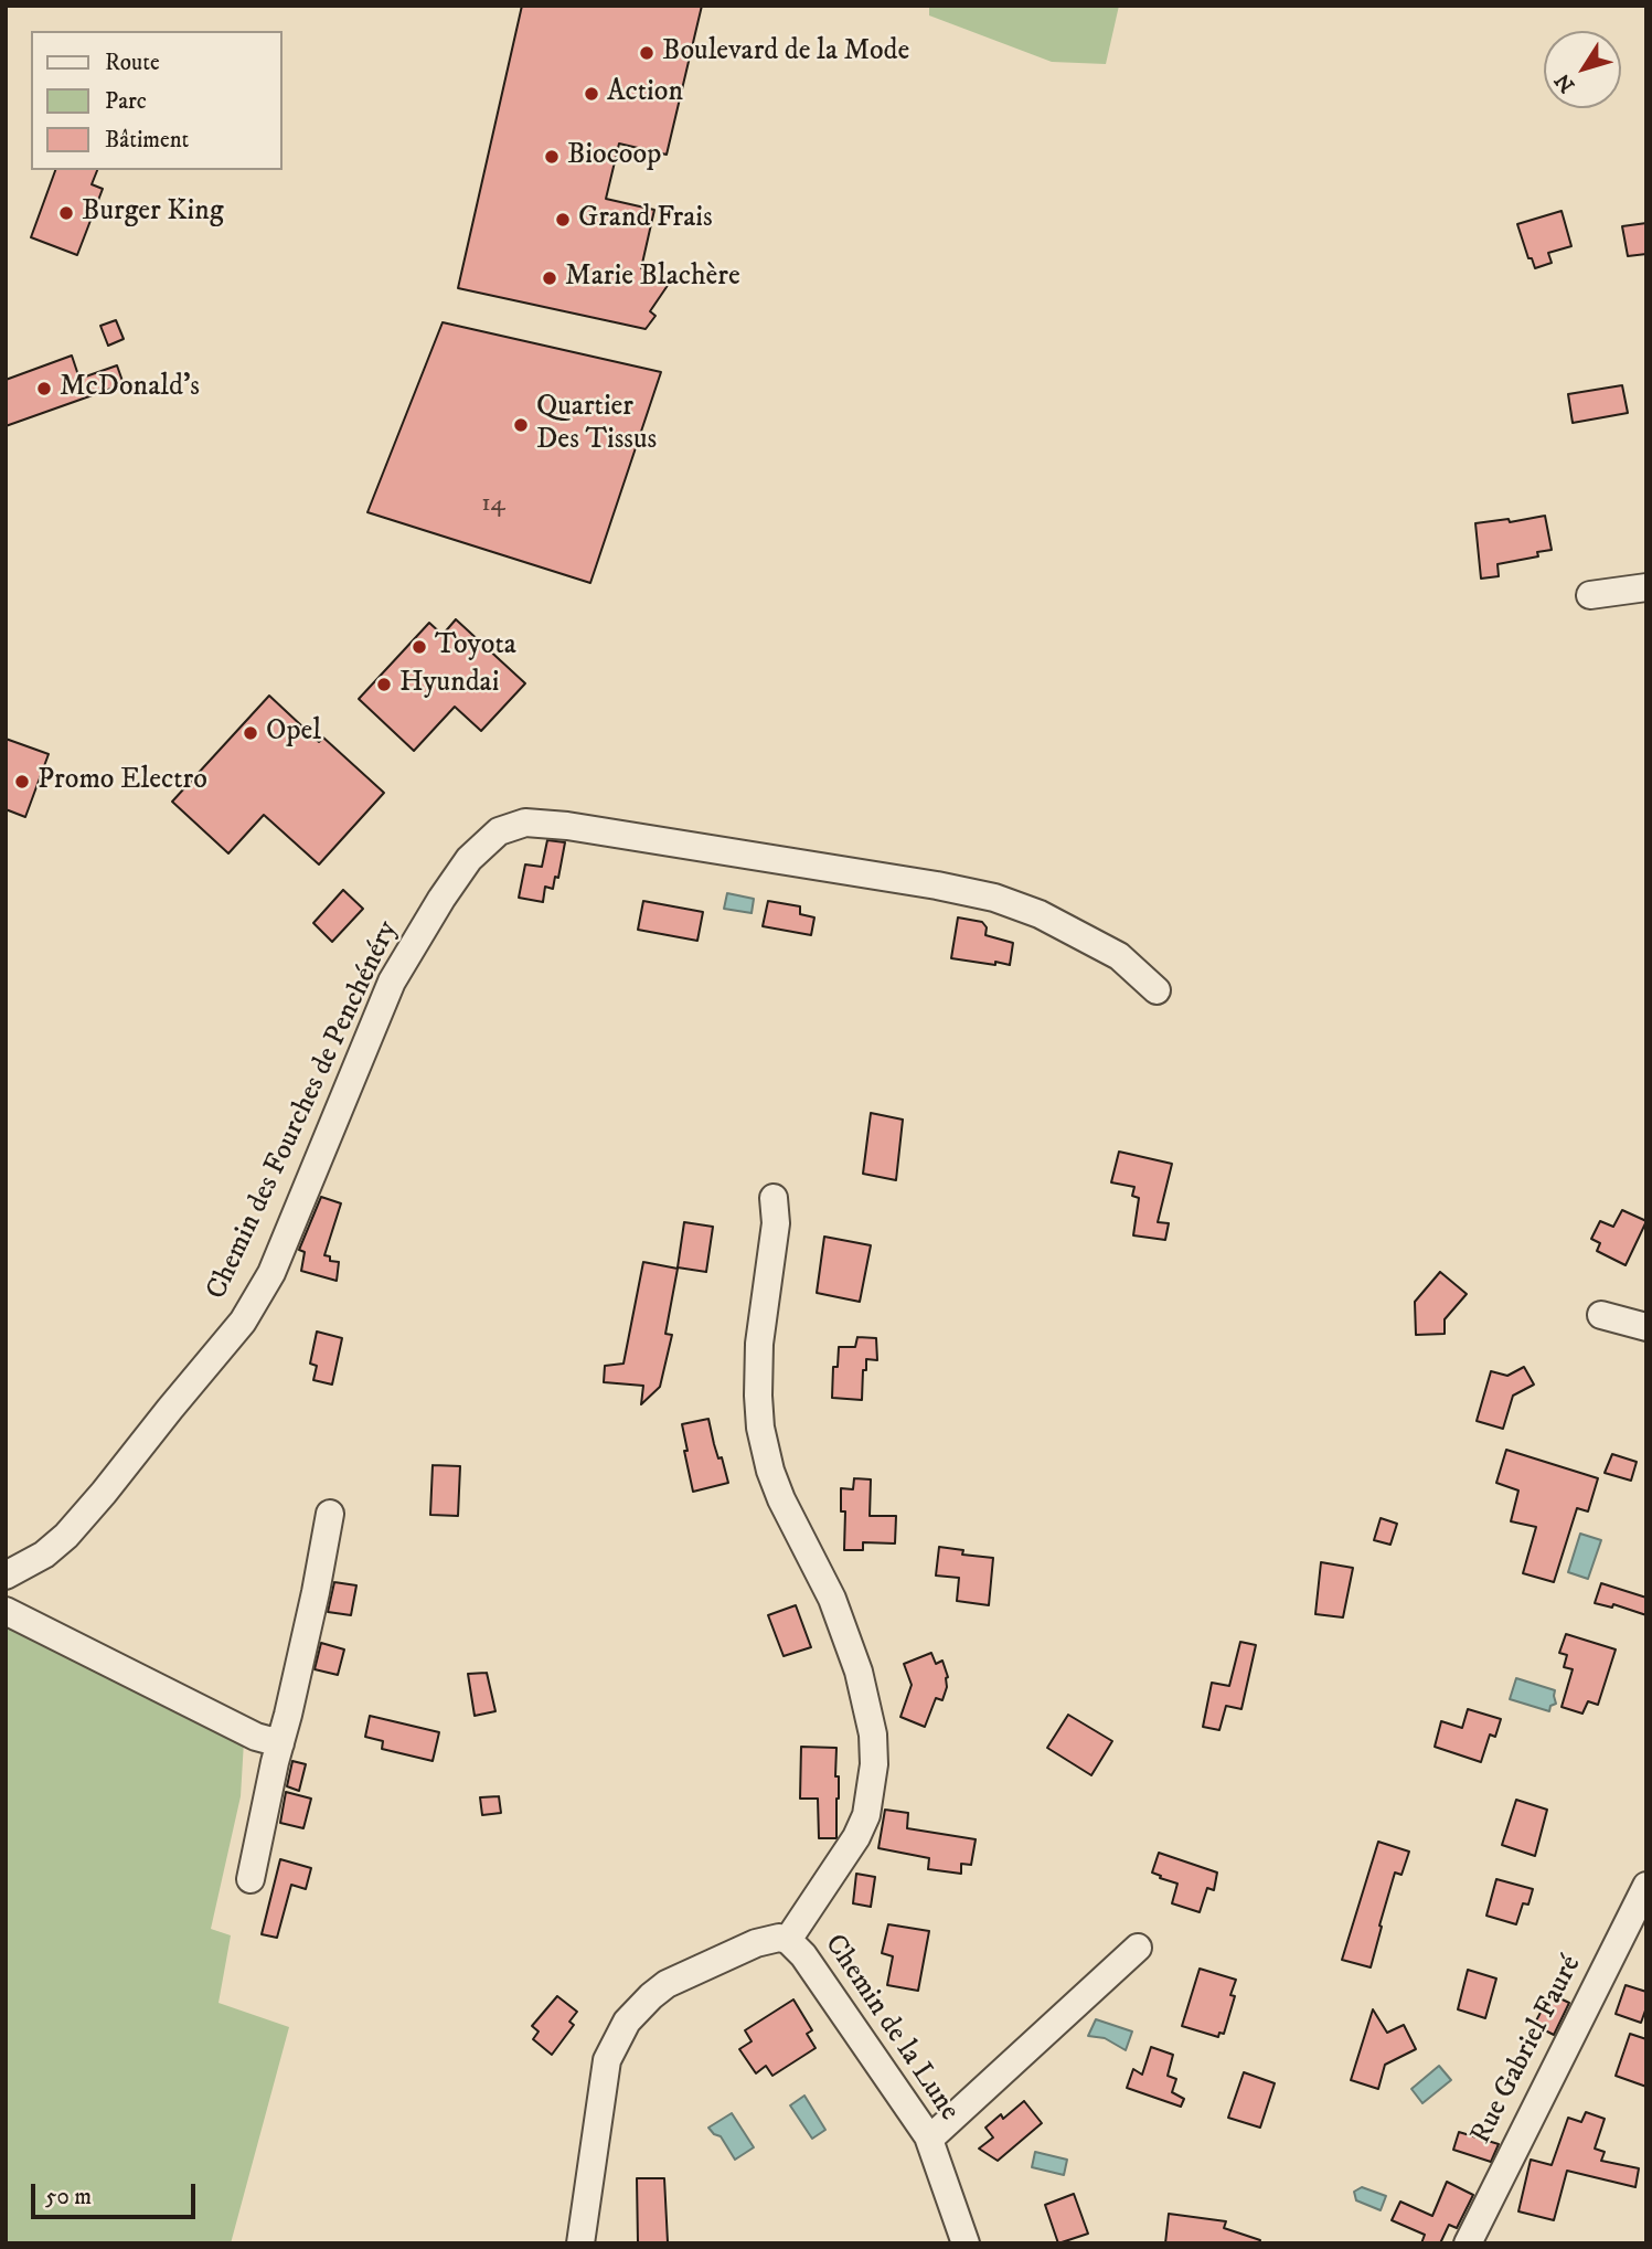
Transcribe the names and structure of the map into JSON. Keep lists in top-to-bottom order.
{
  "streets": {
    "street": ["Chemin des Fourches de Penchénéry", "Chemin de la Lune", "Rue Gabriel Fauré"]
  },
  "places": [
    "Boulevard de la Mode",
    "Action",
    "Biocoop",
    "Burger King",
    "Grand Frais",
    "Marie Blachère",
    "McDonald's",
    "Quartier Des Tissus",
    "Toyota",
    "Hyundai",
    "Opel",
    "Promo Electro"
  ],
  "house_numbers": ["14"],
  "legend": ["Route", "Parc", "Bâtiment"],
  "scale_bar": "50 m",
  "north": "bottom left"
}
